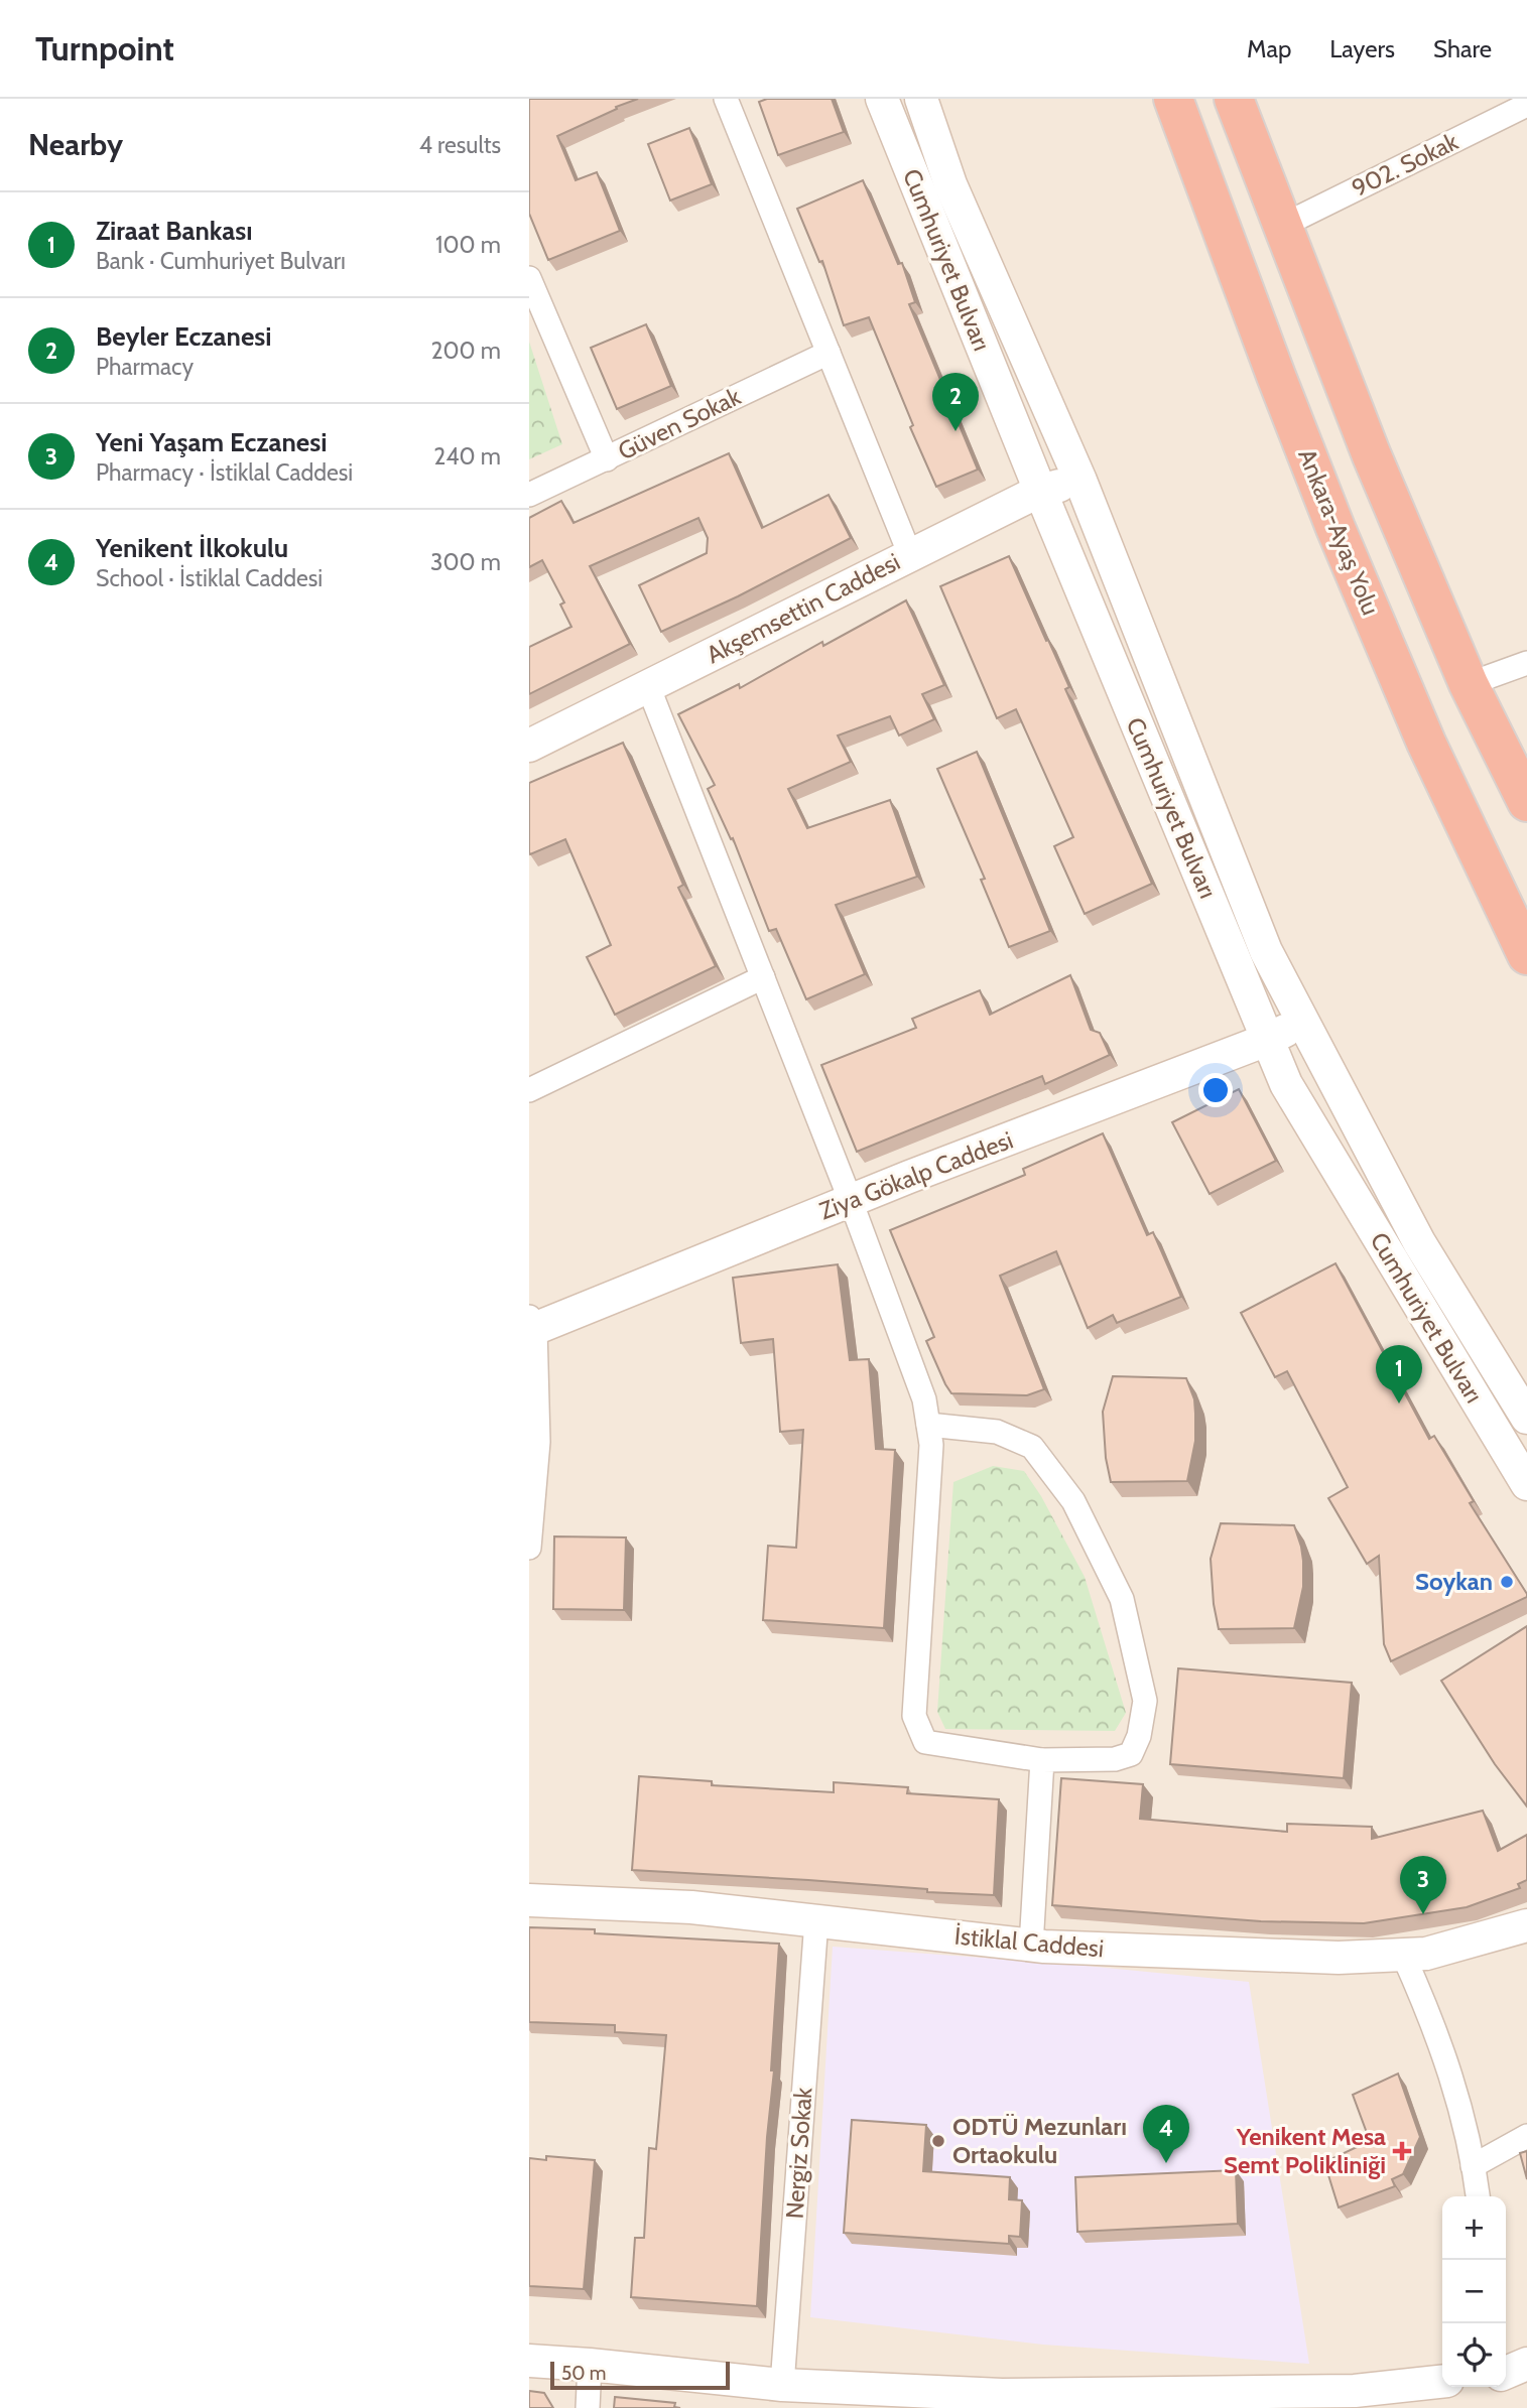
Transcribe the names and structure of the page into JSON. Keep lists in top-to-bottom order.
{
  "streets": {
    "highway": ["Ankara-Ayaş Yolu"],
    "street": [
      "902. Sokak",
      "Cumhuriyet Bulvarı",
      "Güven Sokak",
      "Akşemsettin Caddesi",
      "Ziya Gökalp Caddesi",
      "İstiklal Caddesi",
      "Nergiz Sokak"
    ]
  },
  "crossings": [
    ["Cumhuriyet Bulvarı", "Akşemsettin Caddesi"],
    ["Cumhuriyet Bulvarı", "Ziya Gökalp Caddesi"],
    ["İstiklal Caddesi", "Nergiz Sokak"]
  ],
  "places": {
    "other": ["Soykan", "ODTÜ Mezunları Ortaokulu"],
    "health": ["Yenikent Mesa Semt Polikliniği"]
  },
  "scale_bar": "50 m",
  "page": {
    "header": "Turnpoint",
    "nav": ["Map", "Layers", "Share"],
    "heading": ["Nearby", "4 results"],
    "list": [
      {
        "mark": "1",
        "name": "Ziraat Bankası",
        "note": "Bank · Cumhuriyet Bulvarı",
        "value": "100 m"
      },
      {
        "mark": "2",
        "name": "Beyler Eczanesi",
        "note": "Pharmacy",
        "value": "200 m"
      },
      {
        "mark": "3",
        "name": "Yeni Yaşam Eczanesi",
        "note": "Pharmacy · İstiklal Caddesi",
        "value": "240 m"
      },
      {
        "mark": "4",
        "name": "Yenikent İlkokulu",
        "note": "School · İstiklal Caddesi",
        "value": "300 m"
      }
    ],
    "pins": [
      "2",
      "1",
      "3",
      "4"
    ],
    "map_buttons": ["+", "−"],
    "scale": "50 m"
  }
}
